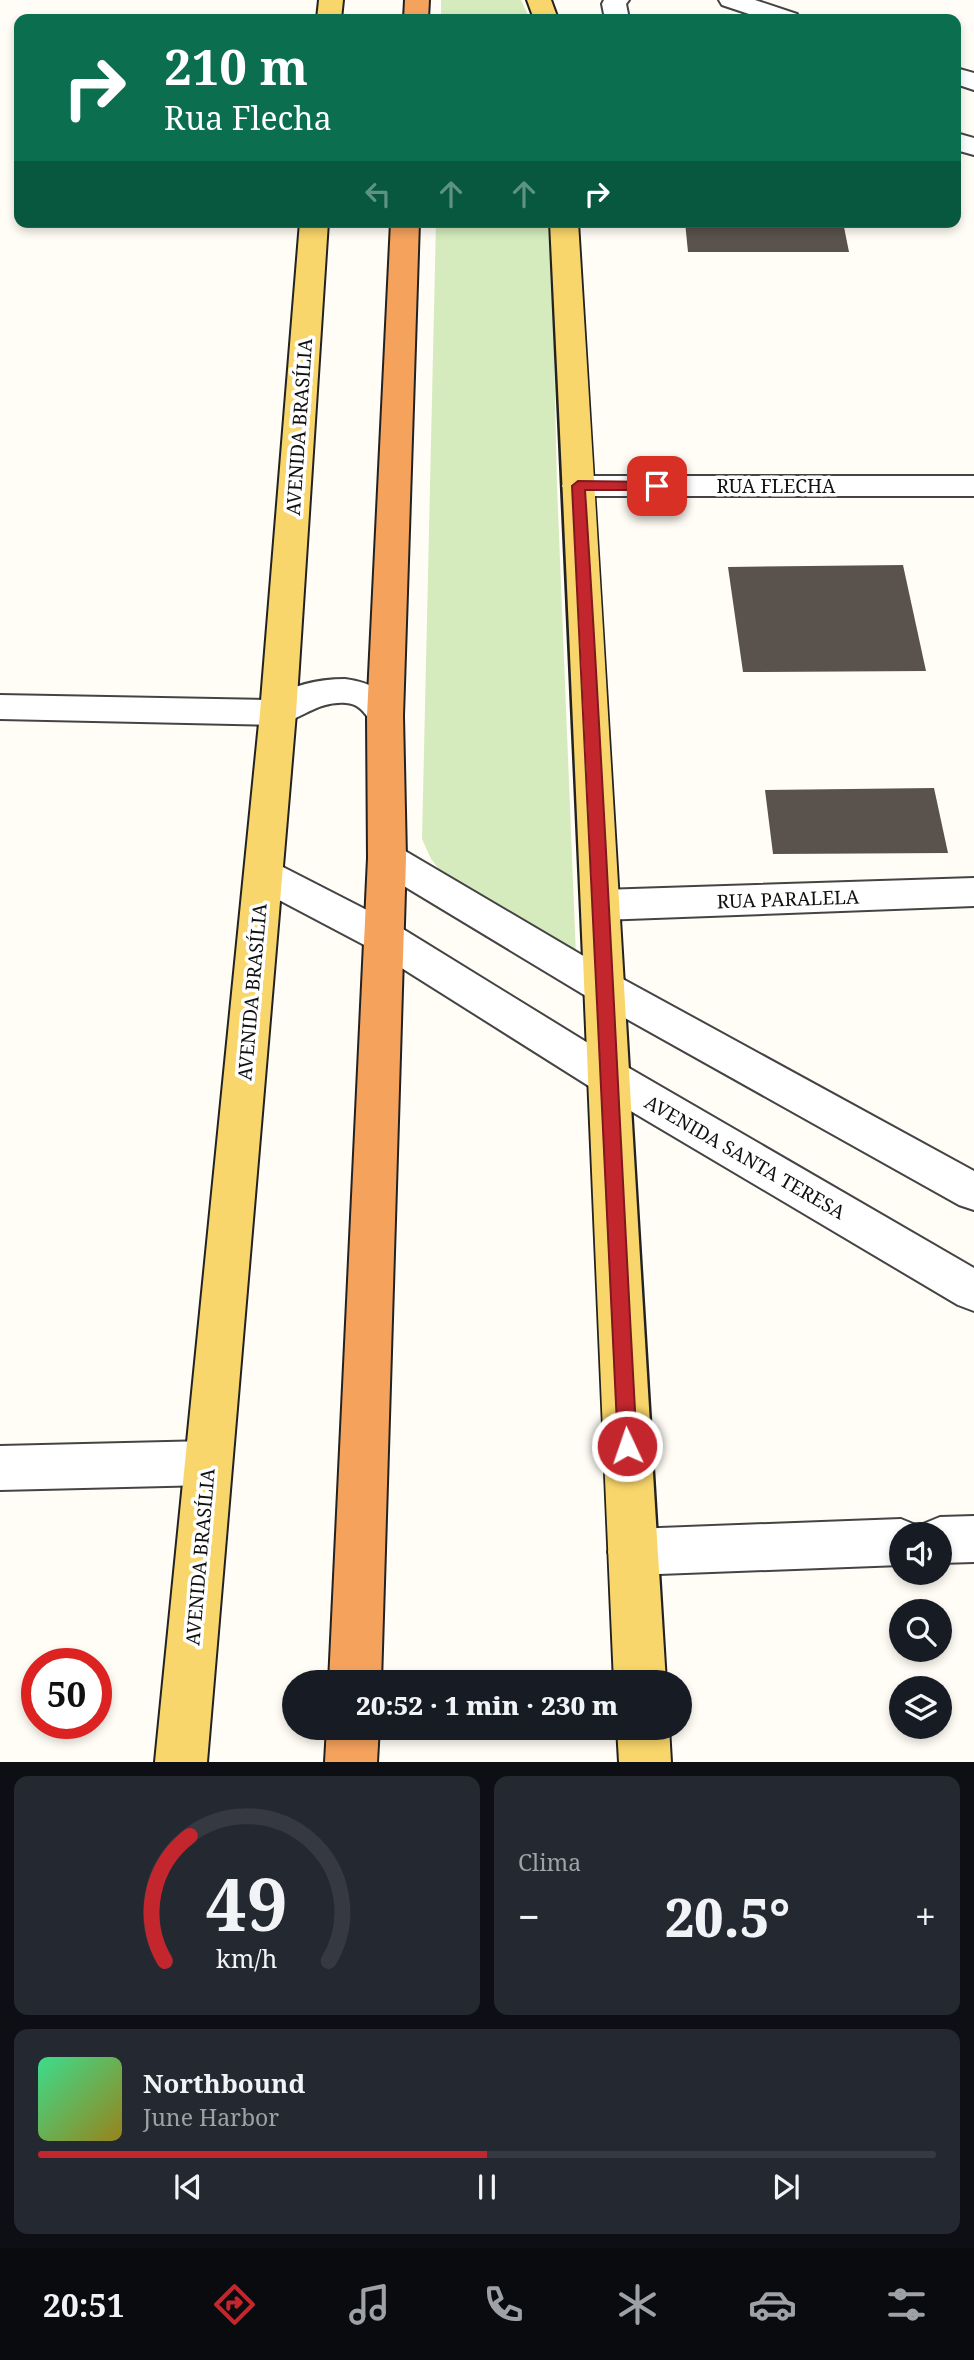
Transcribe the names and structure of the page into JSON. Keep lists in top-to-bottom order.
{
  "streets": {
    "main road": ["AVENIDA BRASÍLIA"],
    "street": ["RUA FLECHA", "RUA PARALELA", "AVENIDA SANTA TERESA"]
  },
  "crossings": [
    ["AVENIDA BRASÍLIA", "AVENIDA SANTA TERESA"]
  ],
  "page": {
    "turn": ["210 m", "Rua Flecha"],
    "limit": "50",
    "trip": "20:52 · 1 min · 230 m",
    "tile": "Clima",
    "heat": ["−", "20.5°", "+"],
    "song": ["Northbound", "June Harbor"],
    "tabs": "20:51",
    "gauge": ["49", "km/h"]
  }
}
